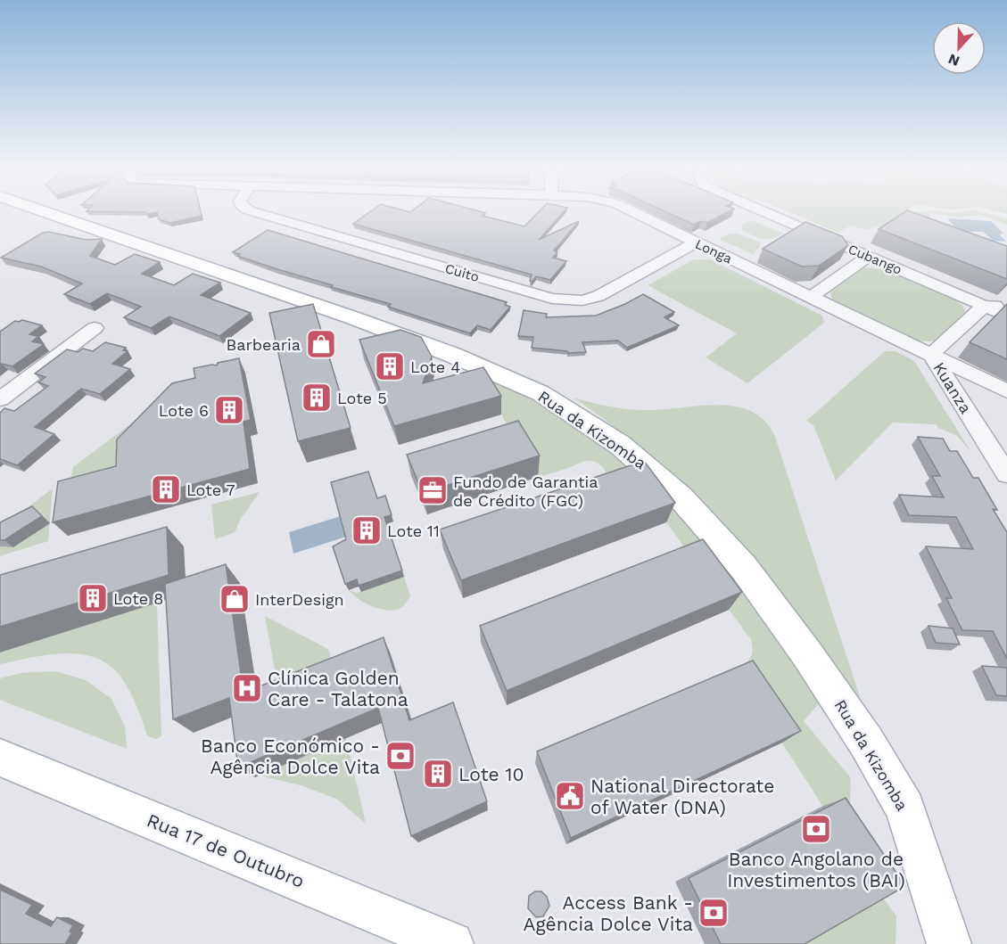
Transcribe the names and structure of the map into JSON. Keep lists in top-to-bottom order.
{
  "streets": {
    "main road": ["Rua da Kizomba", "Rua 17 de Outubro"],
    "street": [
      "Longa",
      "Cubango",
      "Cuito",
      "Kuanza"
    ]
  },
  "crossings": [
    ["Longa", "Cuito"],
    ["Longa", "Kuanza"],
    ["Cubango", "Kuanza"]
  ],
  "places": {
    "shop": ["Barbearia", "InterDesign"],
    "building": [
      "Lote 4",
      "Lote 5",
      "Lote 6",
      "Lote 7",
      "Lote 11",
      "Lote 8",
      "Lote 10"
    ],
    "office": ["Fundo de Garantia de Crédito (FGC)"],
    "hospital": ["Clínica Golden Care - Talatona"],
    "bank": ["Banco Económico - Agência Dolce Vita", "Banco Angolano de Investimentos (BAI)", "Access Bank - Agência Dolce Vita"],
    "public building": ["National Directorate of Water (DNA)"]
  },
  "north": "bottom"
}
